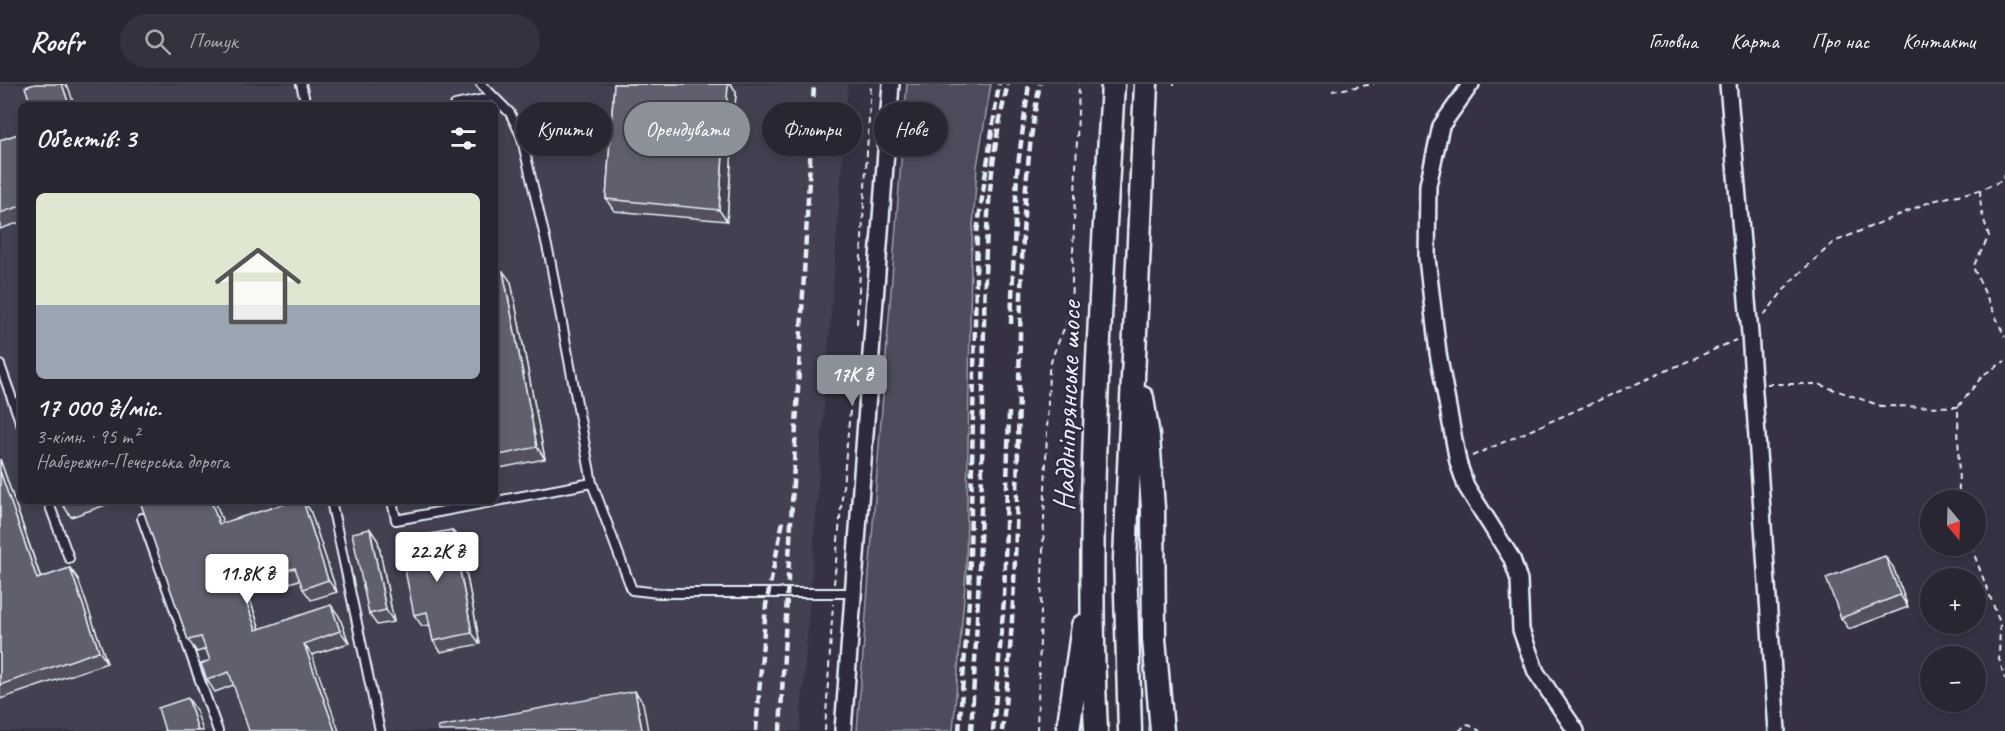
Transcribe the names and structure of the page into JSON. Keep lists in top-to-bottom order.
{
  "streets": {
    "main road": ["Наддніпрянське шосе"]
  },
  "north": "bottom",
  "page": {
    "header": "Roofr",
    "search": "Пошук",
    "nav": [
      "Головна",
      "Карта",
      "Про нас",
      "Контакти"
    ],
    "chip": [
      "Купити",
      "Орендувати",
      "Фільтри",
      "Нове"
    ],
    "heading": "Об’єктів: 3",
    "list": [
      {
        "name": "17 000 ₴/міс.",
        "note": "3-кімн. · 95 m² · Набережно-Печерська дорога"
      }
    ],
    "price": ["17K ₴", "22.2K ₴", "11.8K ₴"],
    "map_buttons": ["+", "−"]
  }
}
